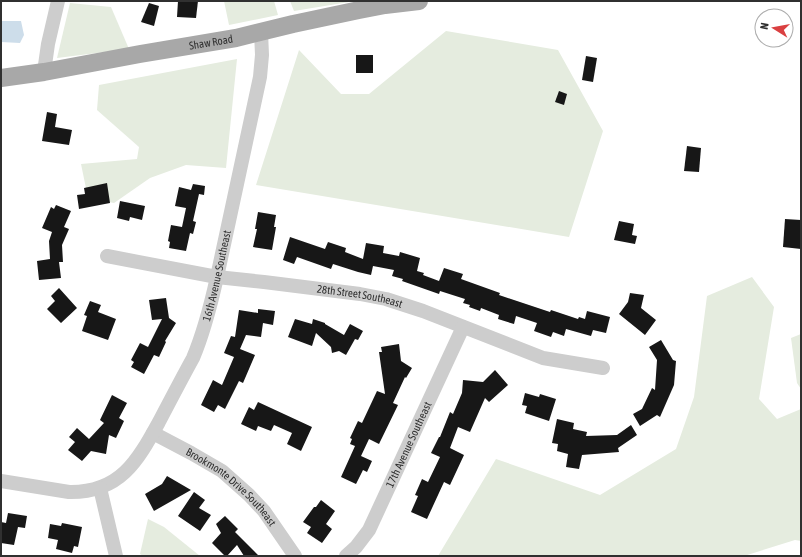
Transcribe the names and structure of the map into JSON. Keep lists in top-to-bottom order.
{
  "streets": {
    "main road": ["Shaw Road"],
    "street": [
      "16th Avenue Southeast",
      "28th Street Southeast",
      "17th Avenue Southeast",
      "Brookmonte Drive Southeast"
    ]
  },
  "crossings": [
    ["Shaw Road", "16th Avenue Southeast"],
    ["16th Avenue Southeast", "28th Street Southeast"],
    ["16th Avenue Southeast", "Brookmonte Drive Southeast"],
    ["28th Street Southeast", "17th Avenue Southeast"]
  ],
  "north": "left"
}
